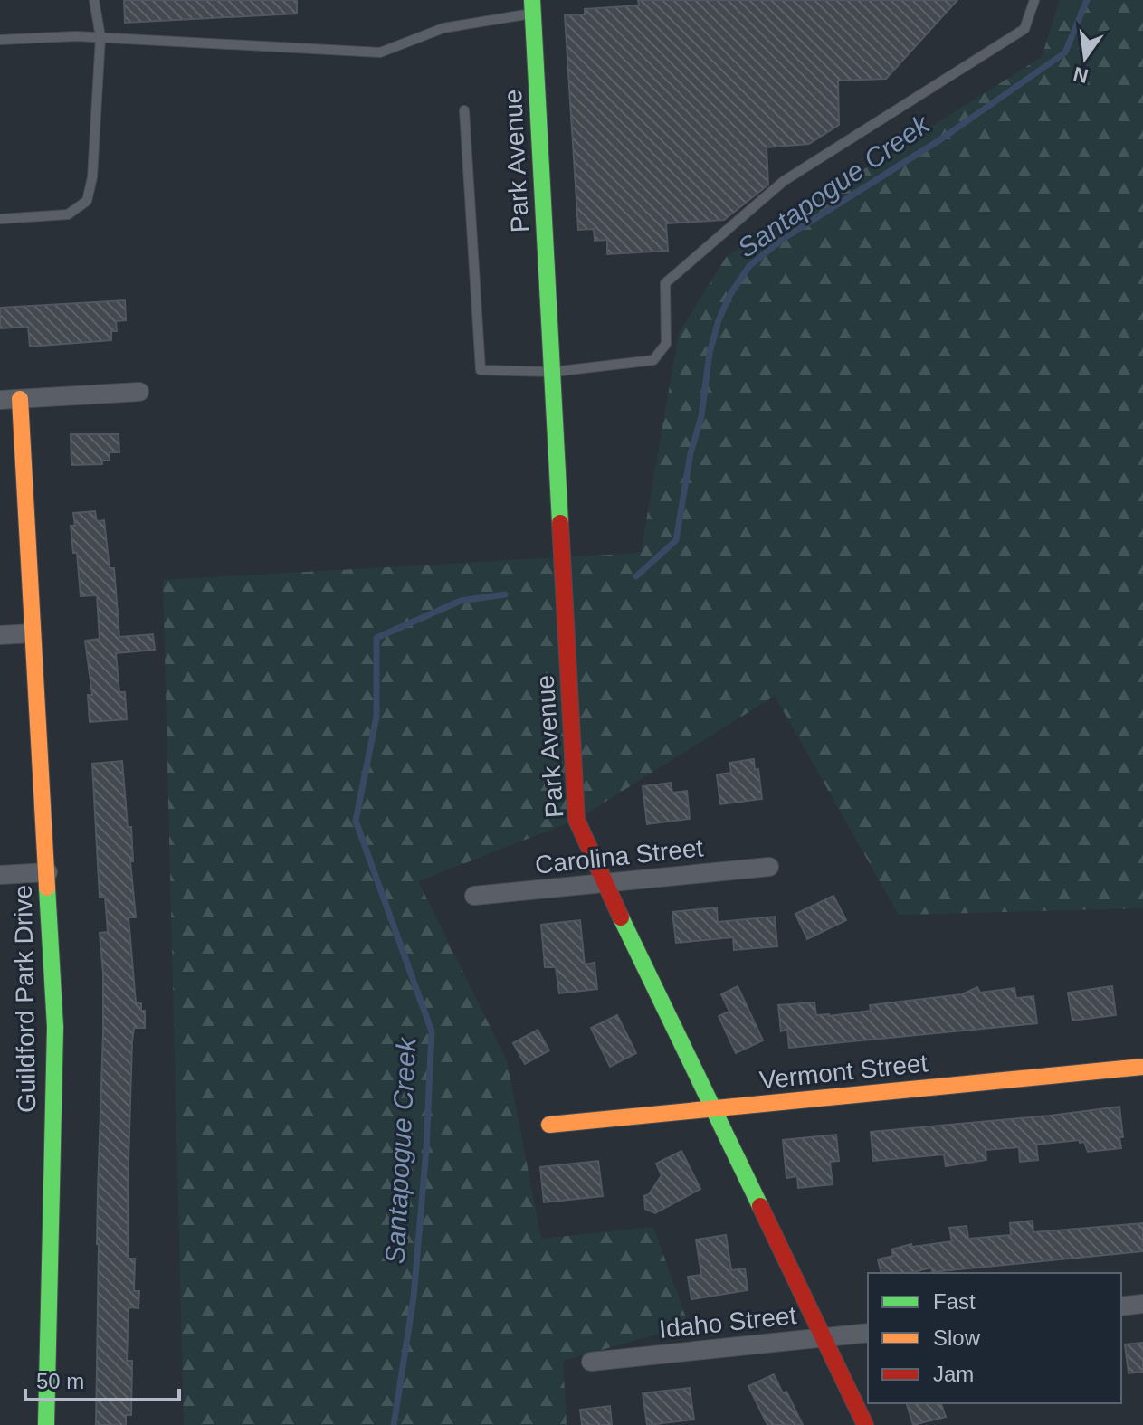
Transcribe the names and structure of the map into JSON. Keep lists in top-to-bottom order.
{
  "streets": {
    "street": [
      "Park Avenue",
      "Carolina Street",
      "Guildford Park Drive",
      "Vermont Street",
      "Idaho Street"
    ]
  },
  "crossings": [
    ["Park Avenue", "Carolina Street"],
    ["Park Avenue", "Vermont Street"],
    ["Park Avenue", "Idaho Street"]
  ],
  "water": ["Santapogue Creek"],
  "legend": ["Fast", "Slow", "Jam"],
  "scale_bar": "50 m",
  "north": "bottom"
}
